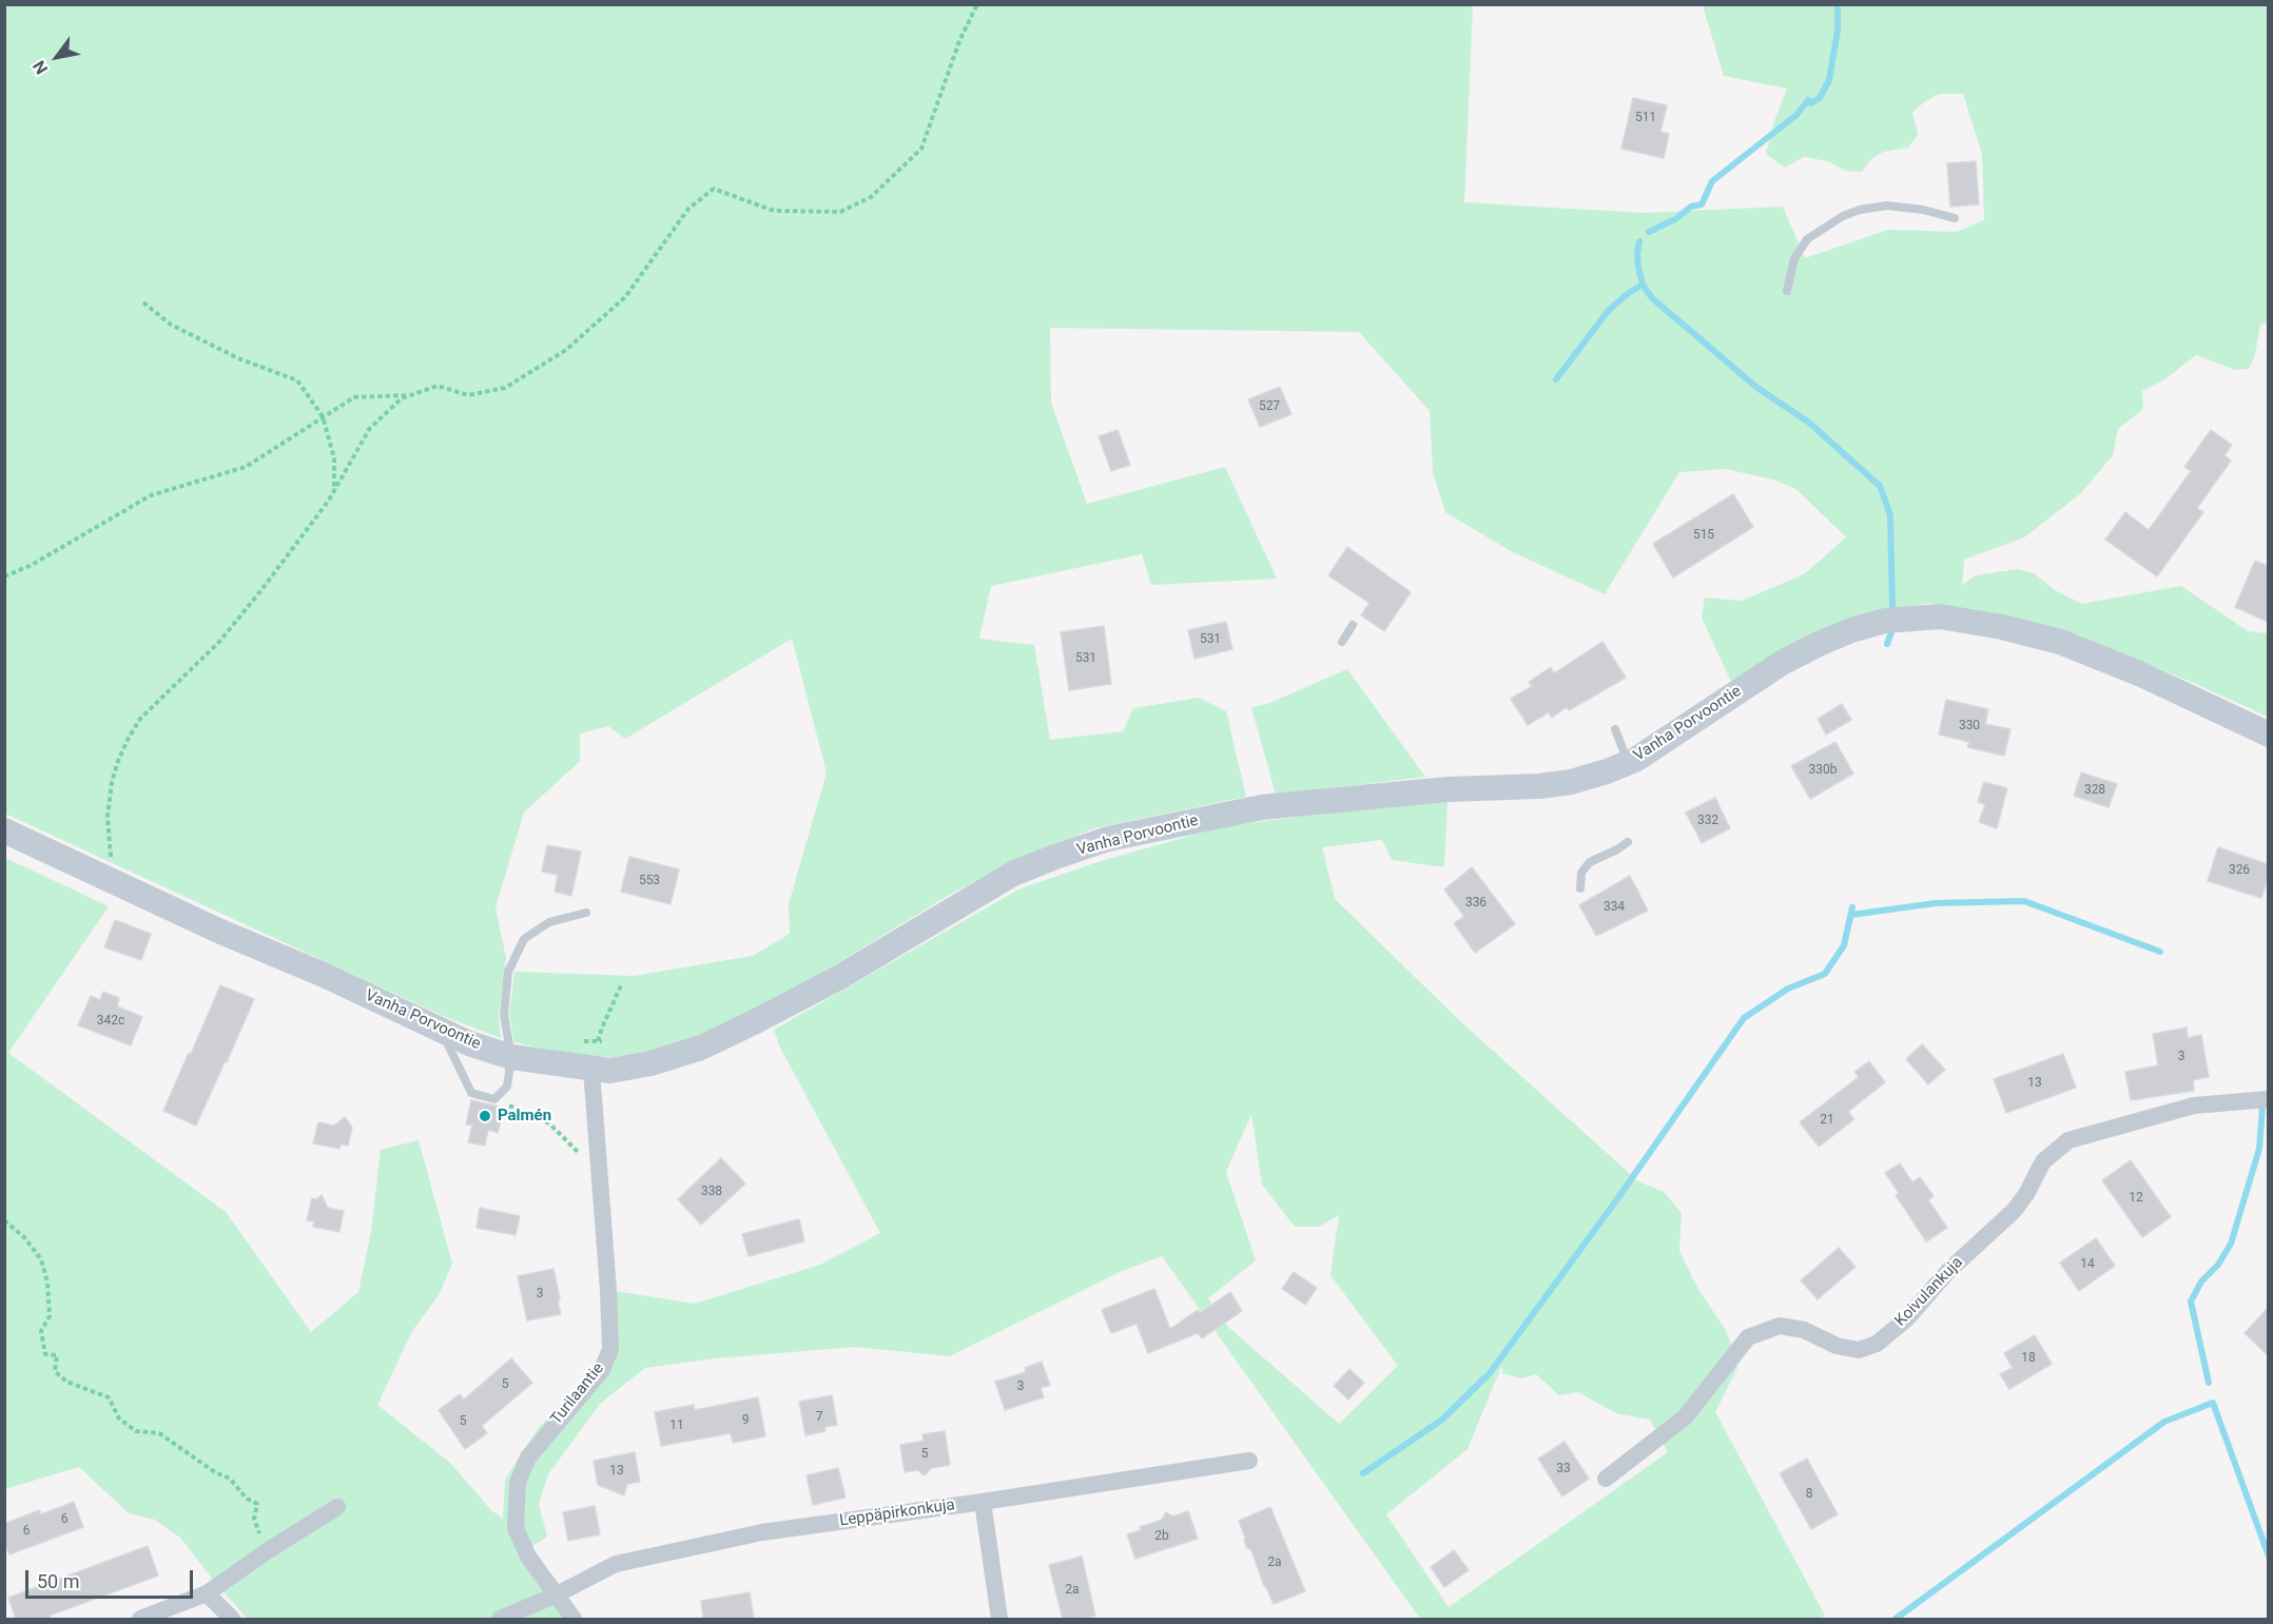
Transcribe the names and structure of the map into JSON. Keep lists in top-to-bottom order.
{
  "streets": {
    "street": [
      "Vanha Porvoontie",
      "Koivulankuja",
      "Turilaantie",
      "Leppäpirkonkuja"
    ]
  },
  "crossings": [
    ["Vanha Porvoontie", "Turilaantie"],
    ["Turilaantie", "Leppäpirkonkuja"]
  ],
  "places": ["Palmén"],
  "house_numbers": [
    "511",
    "527",
    "515",
    "531",
    "531",
    "330",
    "330b",
    "328",
    "332",
    "326",
    "553",
    "336",
    "334",
    "342c",
    "3",
    "13",
    "21",
    "338",
    "12",
    "14",
    "3",
    "18",
    "5",
    "3",
    "7",
    "9",
    "5",
    "11",
    "5",
    "33",
    "13",
    "8",
    "6",
    "6",
    "2b",
    "2a",
    "2a"
  ],
  "scale_bar": "50 m",
  "north": "bottom left"
}
